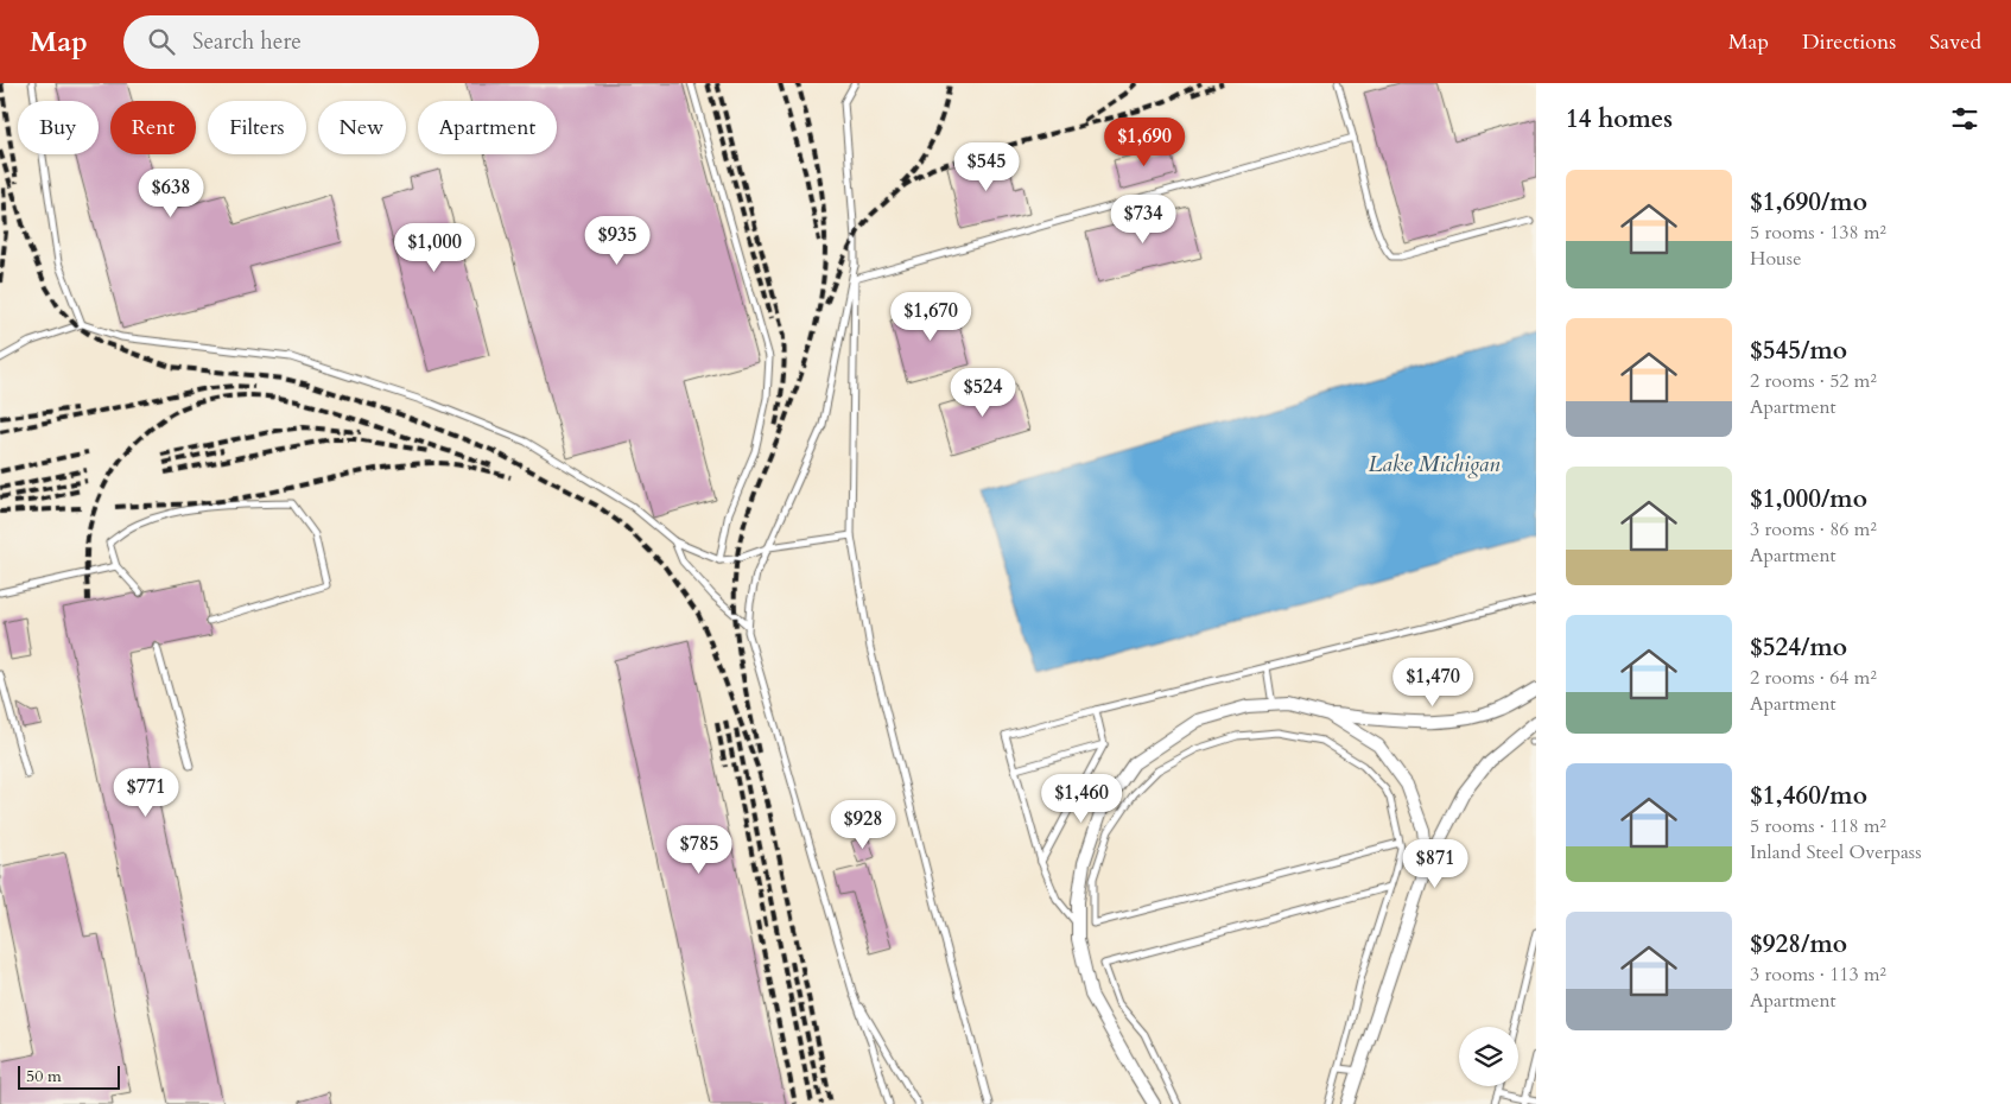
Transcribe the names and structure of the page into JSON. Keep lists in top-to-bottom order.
{
  "water": ["Lake Michigan"],
  "scale_bar": "50 m",
  "page": {
    "header": "Map",
    "search": "Search here",
    "nav": ["Map", "Directions", "Saved"],
    "heading": "14 homes",
    "chip": [
      "Buy",
      "Rent",
      "Filters",
      "New",
      "Apartment"
    ],
    "price": [
      "$1,690",
      "$545",
      "$638",
      "$734",
      "$935",
      "$1,000",
      "$1,670",
      "$524",
      "$1,470",
      "$771",
      "$1,460",
      "$928",
      "$785",
      "$871"
    ],
    "list": [
      {
        "name": "$1,690/mo",
        "note": "5 rooms · 138 m² · House"
      },
      {
        "name": "$545/mo",
        "note": "2 rooms · 52 m² · Apartment"
      },
      {
        "name": "$1,000/mo",
        "note": "3 rooms · 86 m² · Apartment"
      },
      {
        "name": "$524/mo",
        "note": "2 rooms · 64 m² · Apartment"
      },
      {
        "name": "$1,460/mo",
        "note": "5 rooms · 118 m² · Inland Steel Overpass"
      },
      {
        "name": "$928/mo",
        "note": "3 rooms · 113 m² · Apartment"
      }
    ],
    "scale": "50 m"
  }
}
